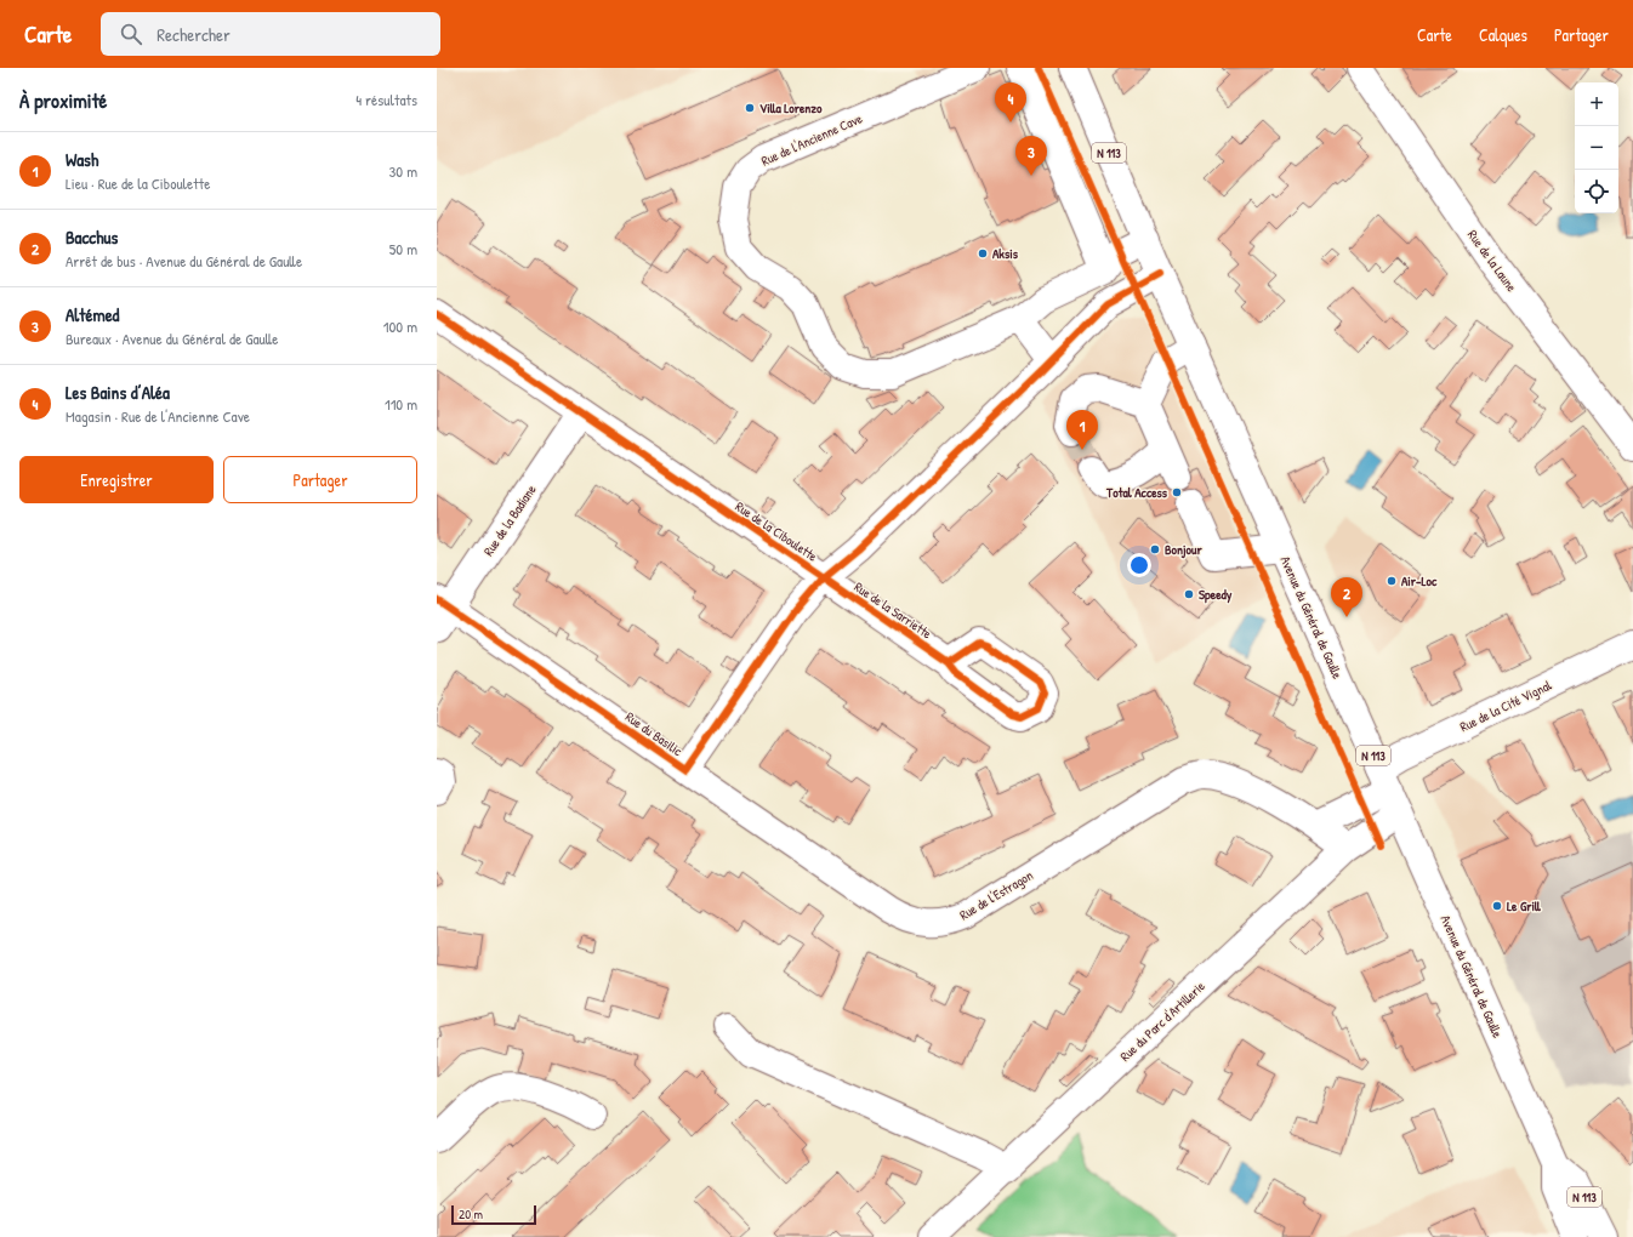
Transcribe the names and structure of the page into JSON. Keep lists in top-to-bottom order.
{
  "streets": {
    "street": [
      "Rue de l'Ancienne Cave",
      "N 113",
      "Rue de la Laune",
      "Rue de la Badiane",
      "Rue de la Ciboulette",
      "Rue de la Sarriette",
      "Avenue du Général de Gaulle",
      "Rue de la Cité Vignal",
      "Rue du Basilic",
      "Rue de l'Estragon",
      "Rue du Parc d'Artillerie"
    ]
  },
  "crossings": [
    ["Rue de la Badiane", "Rue de la Ciboulette"],
    ["Rue de la Badiane", "Rue du Basilic"],
    ["Rue de la Ciboulette", "Rue de la Sarriette"],
    ["Rue de la Ciboulette", "Avenue du Général de Gaulle"],
    ["Rue de la Ciboulette", "Rue du Basilic"],
    ["Rue de la Sarriette", "Rue du Basilic"],
    ["Avenue du Général de Gaulle", "Rue de la Cité Vignal"],
    ["Avenue du Général de Gaulle", "Rue du Parc d'Artillerie"],
    ["Rue de la Cité Vignal", "Rue du Parc d'Artillerie"],
    ["Rue du Basilic", "Rue de l'Estragon"],
    ["Rue de l'Estragon", "Rue du Parc d'Artillerie"]
  ],
  "places": [
    "Villa Lorenzo",
    "Aksis",
    "Total Access",
    "Bonjour",
    "Air-Loc",
    "Speedy",
    "Le Grill"
  ],
  "scale_bar": "20 m",
  "page": {
    "header": "Carte",
    "search": "Rechercher",
    "nav": ["Carte", "Calques", "Partager"],
    "heading": ["À proximité", "4 résultats"],
    "map_buttons": ["+", "−"],
    "pins": [
      "4",
      "3",
      "1",
      "2"
    ],
    "list": [
      {
        "mark": "1",
        "name": "Wash",
        "note": "Lieu · Rue de la Ciboulette",
        "value": "30 m"
      },
      {
        "mark": "2",
        "name": "Bacchus",
        "note": "Arrêt de bus · Avenue du Général de Gaulle",
        "value": "50 m"
      },
      {
        "mark": "3",
        "name": "Altémed",
        "note": "Bureaux · Avenue du Général de Gaulle",
        "value": "100 m"
      },
      {
        "mark": "4",
        "name": "Les Bains d’Aléa",
        "note": "Magasin · Rue de l'Ancienne Cave",
        "value": "110 m"
      }
    ],
    "buttons": ["Enregistrer", "Partager"],
    "scale": "20 m"
  }
}
